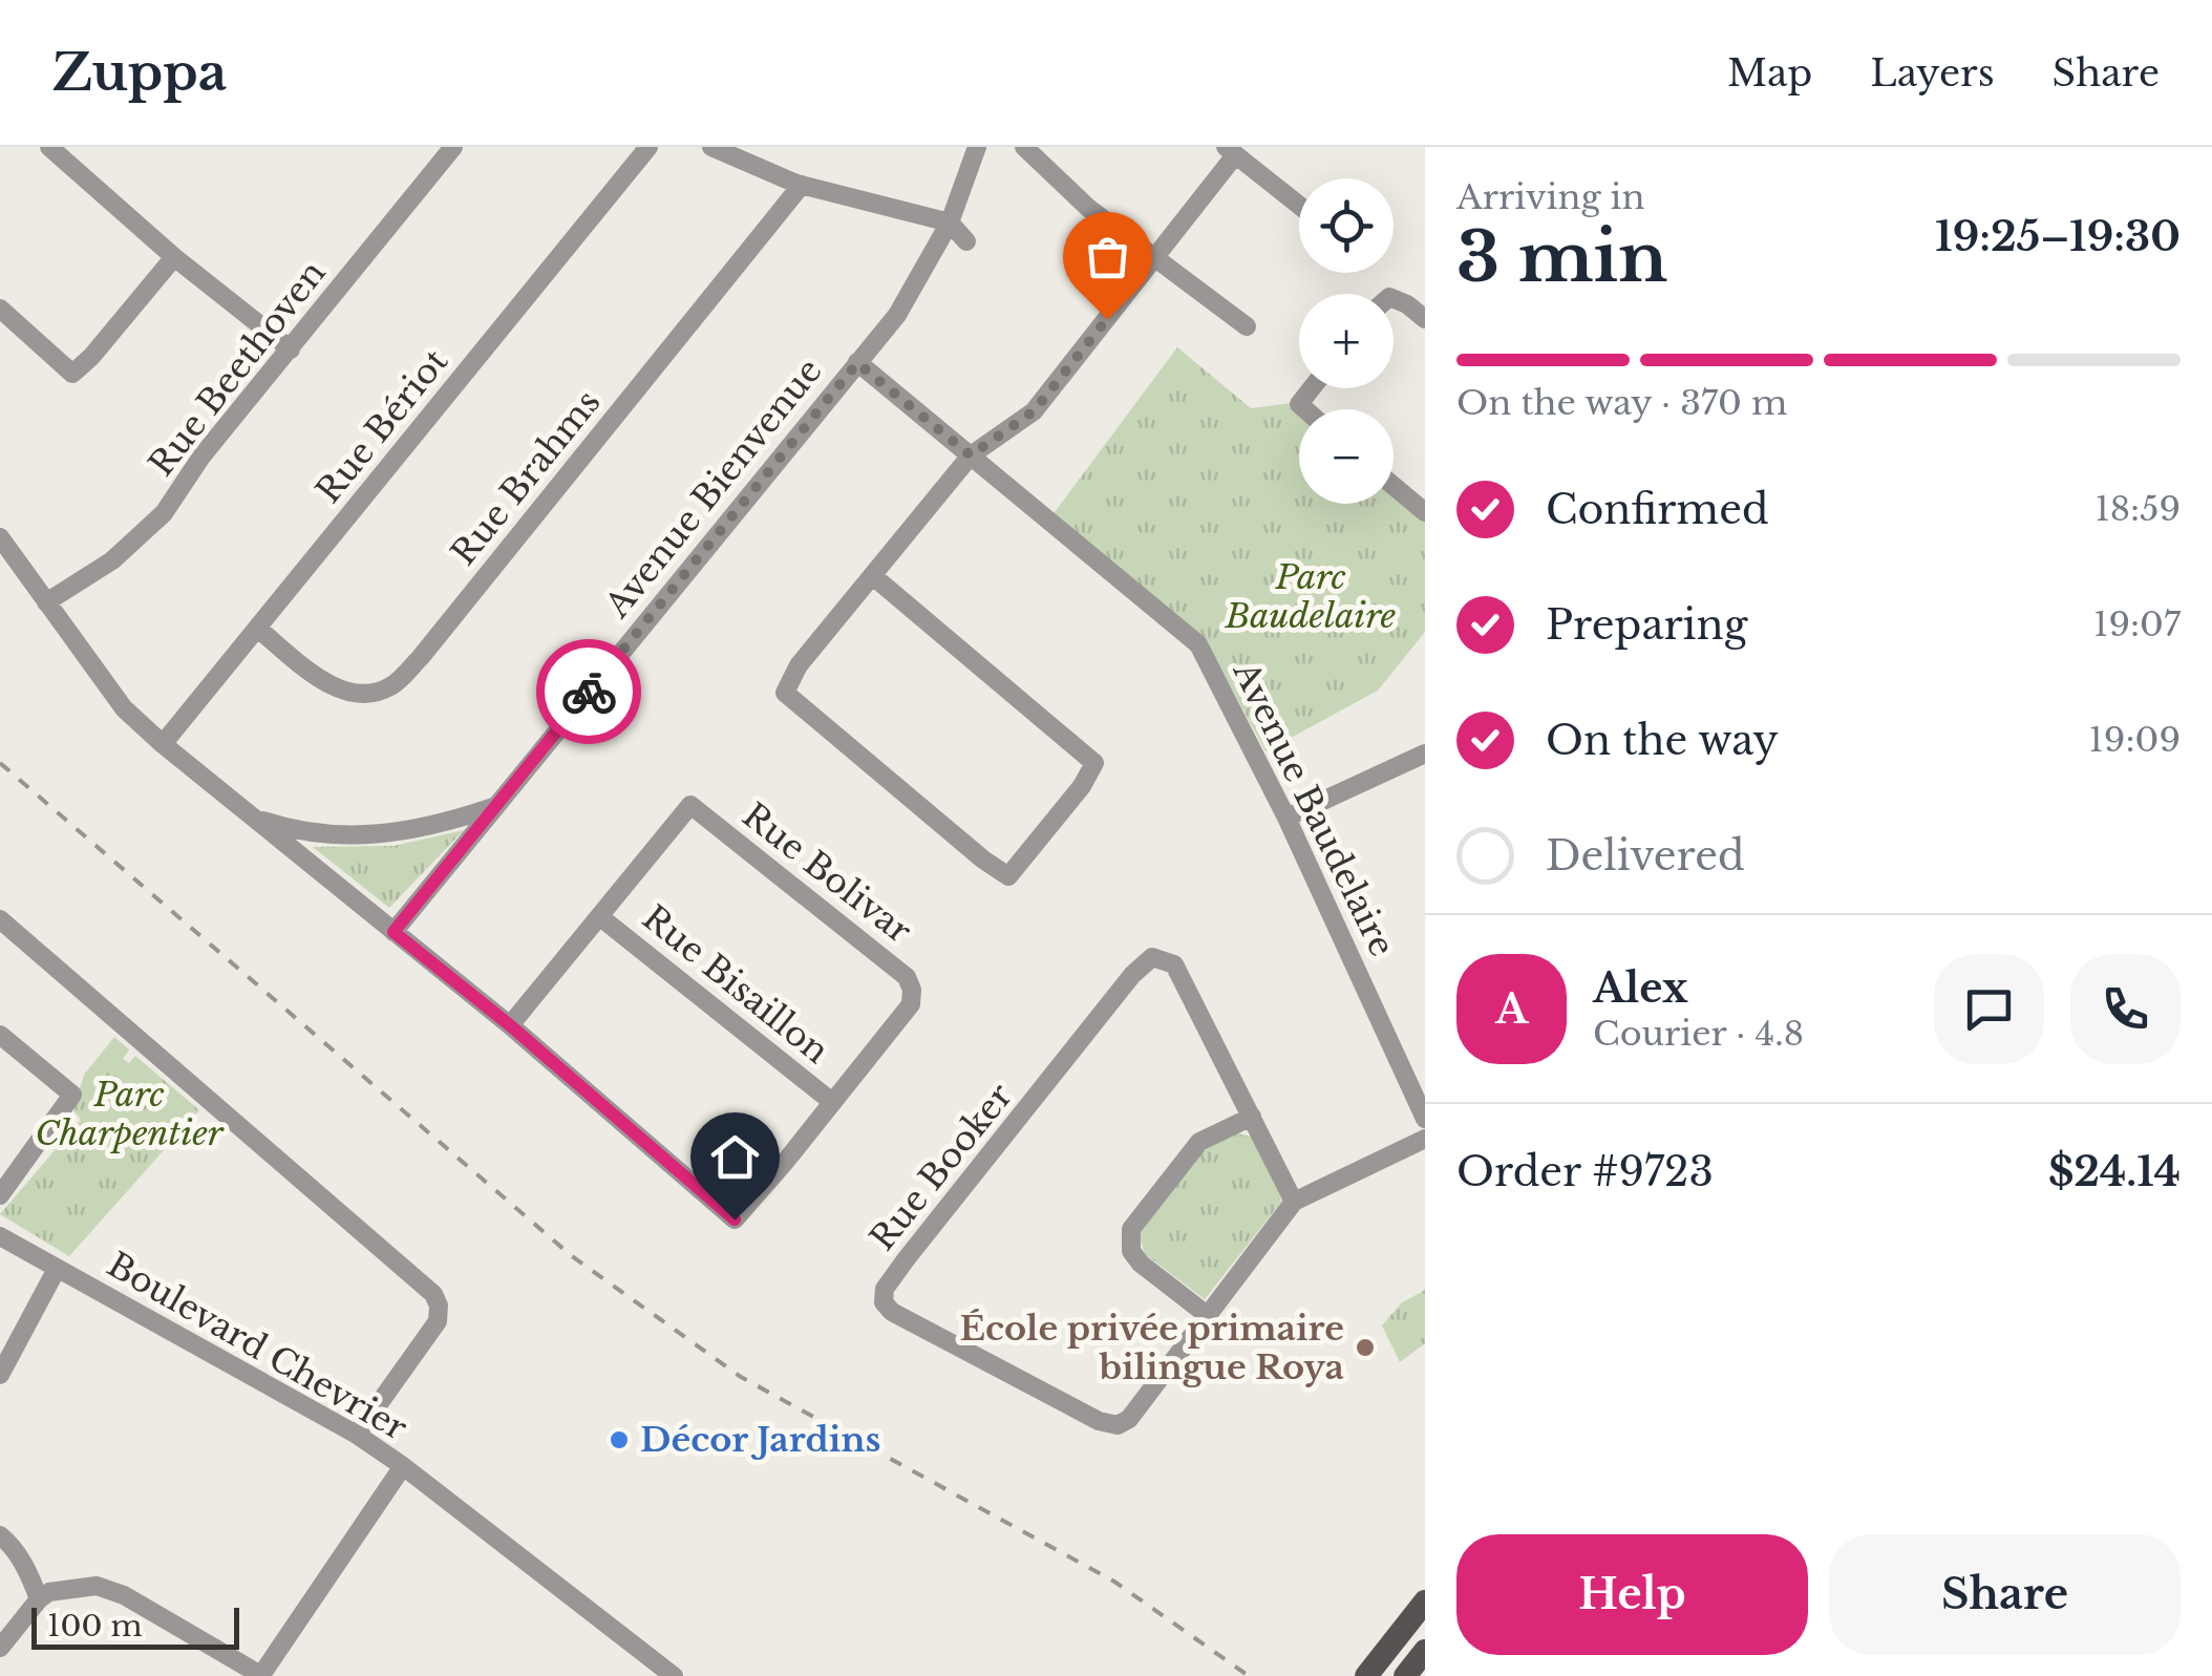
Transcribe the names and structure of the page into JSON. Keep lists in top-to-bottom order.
{
  "streets": {
    "street": [
      "Rue Beethoven",
      "Rue Bériot",
      "Rue Brahms",
      "Avenue Bienvenue",
      "Avenue Baudelaire",
      "Rue Bolivar",
      "Rue Bisaillon",
      "Rue Booker",
      "Boulevard Chevrier"
    ]
  },
  "crossings": [
    ["Rue Bériot", "Rue Brahms"],
    ["Avenue Bienvenue", "Avenue Baudelaire"],
    ["Rue Bolivar", "Rue Bisaillon"]
  ],
  "parks": ["Parc Baudelaire", "Parc Charpentier"],
  "places": ["École privée primaire bilingue Roya", "Décor Jardins"],
  "scale_bar": "100 m",
  "page": {
    "header": "Zuppa",
    "nav": ["Map", "Layers", "Share"],
    "heading": ["3 min", "Arriving in", "19:25–19:30"],
    "panel": [
      "Alex",
      "Courier · 4.8",
      "Order #9723",
      "$24.14"
    ],
    "map_buttons": ["+", "−"],
    "bar": "On the way · 370 m",
    "list": [
      ["Confirmed", "18:59"],
      ["Preparing", "19:07"],
      ["On the way", "19:09"],
      "Delivered"
    ],
    "round": "A",
    "buttons": ["Help", "Share"],
    "scale": "100 m"
  }
}
